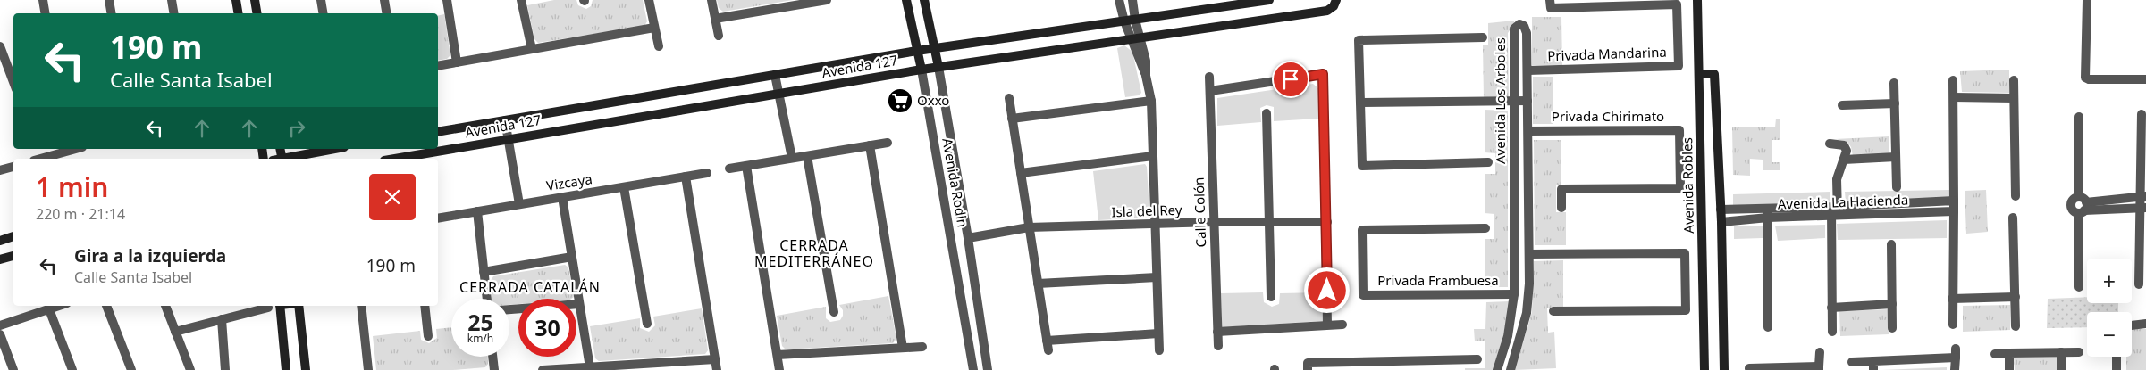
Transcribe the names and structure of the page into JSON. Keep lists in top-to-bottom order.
{
  "streets": {
    "main road": ["Avenida 127", "Avenida Rodin", "Avenida Robles"],
    "street": [
      "Privada Mandarina",
      "Avenida Los Arboles",
      "Privada Chirimato",
      "Vizcaya",
      "Avenida La Hacienda",
      "Isla del Rey",
      "Calle Colón",
      "Privada Frambuesa"
    ]
  },
  "crossings": [
    ["Privada Mandarina", "Avenida Los Arboles"],
    ["Avenida 127", "Avenida Rodin"],
    ["Avenida Los Arboles", "Privada Chirimato"],
    ["Avenida Los Arboles", "Privada Frambuesa"],
    ["Avenida Rodin", "Isla del Rey"],
    ["Isla del Rey", "Calle Colón"]
  ],
  "districts": ["CERRADA MEDITERRÁNEO", "CERRADA CATALÁN"],
  "places": {
    "supermarket": ["Oxxo"]
  },
  "page": {
    "turn": ["190 m", "Calle Santa Isabel"],
    "heading": ["1 min", "220 m · 21:14"],
    "list": [
      {
        "name": "Gira a la izquierda",
        "note": "Calle Santa Isabel",
        "value": "190 m"
      }
    ],
    "map_buttons": ["+", "−"],
    "speed": "25 km/h",
    "limit": "30"
  }
}
